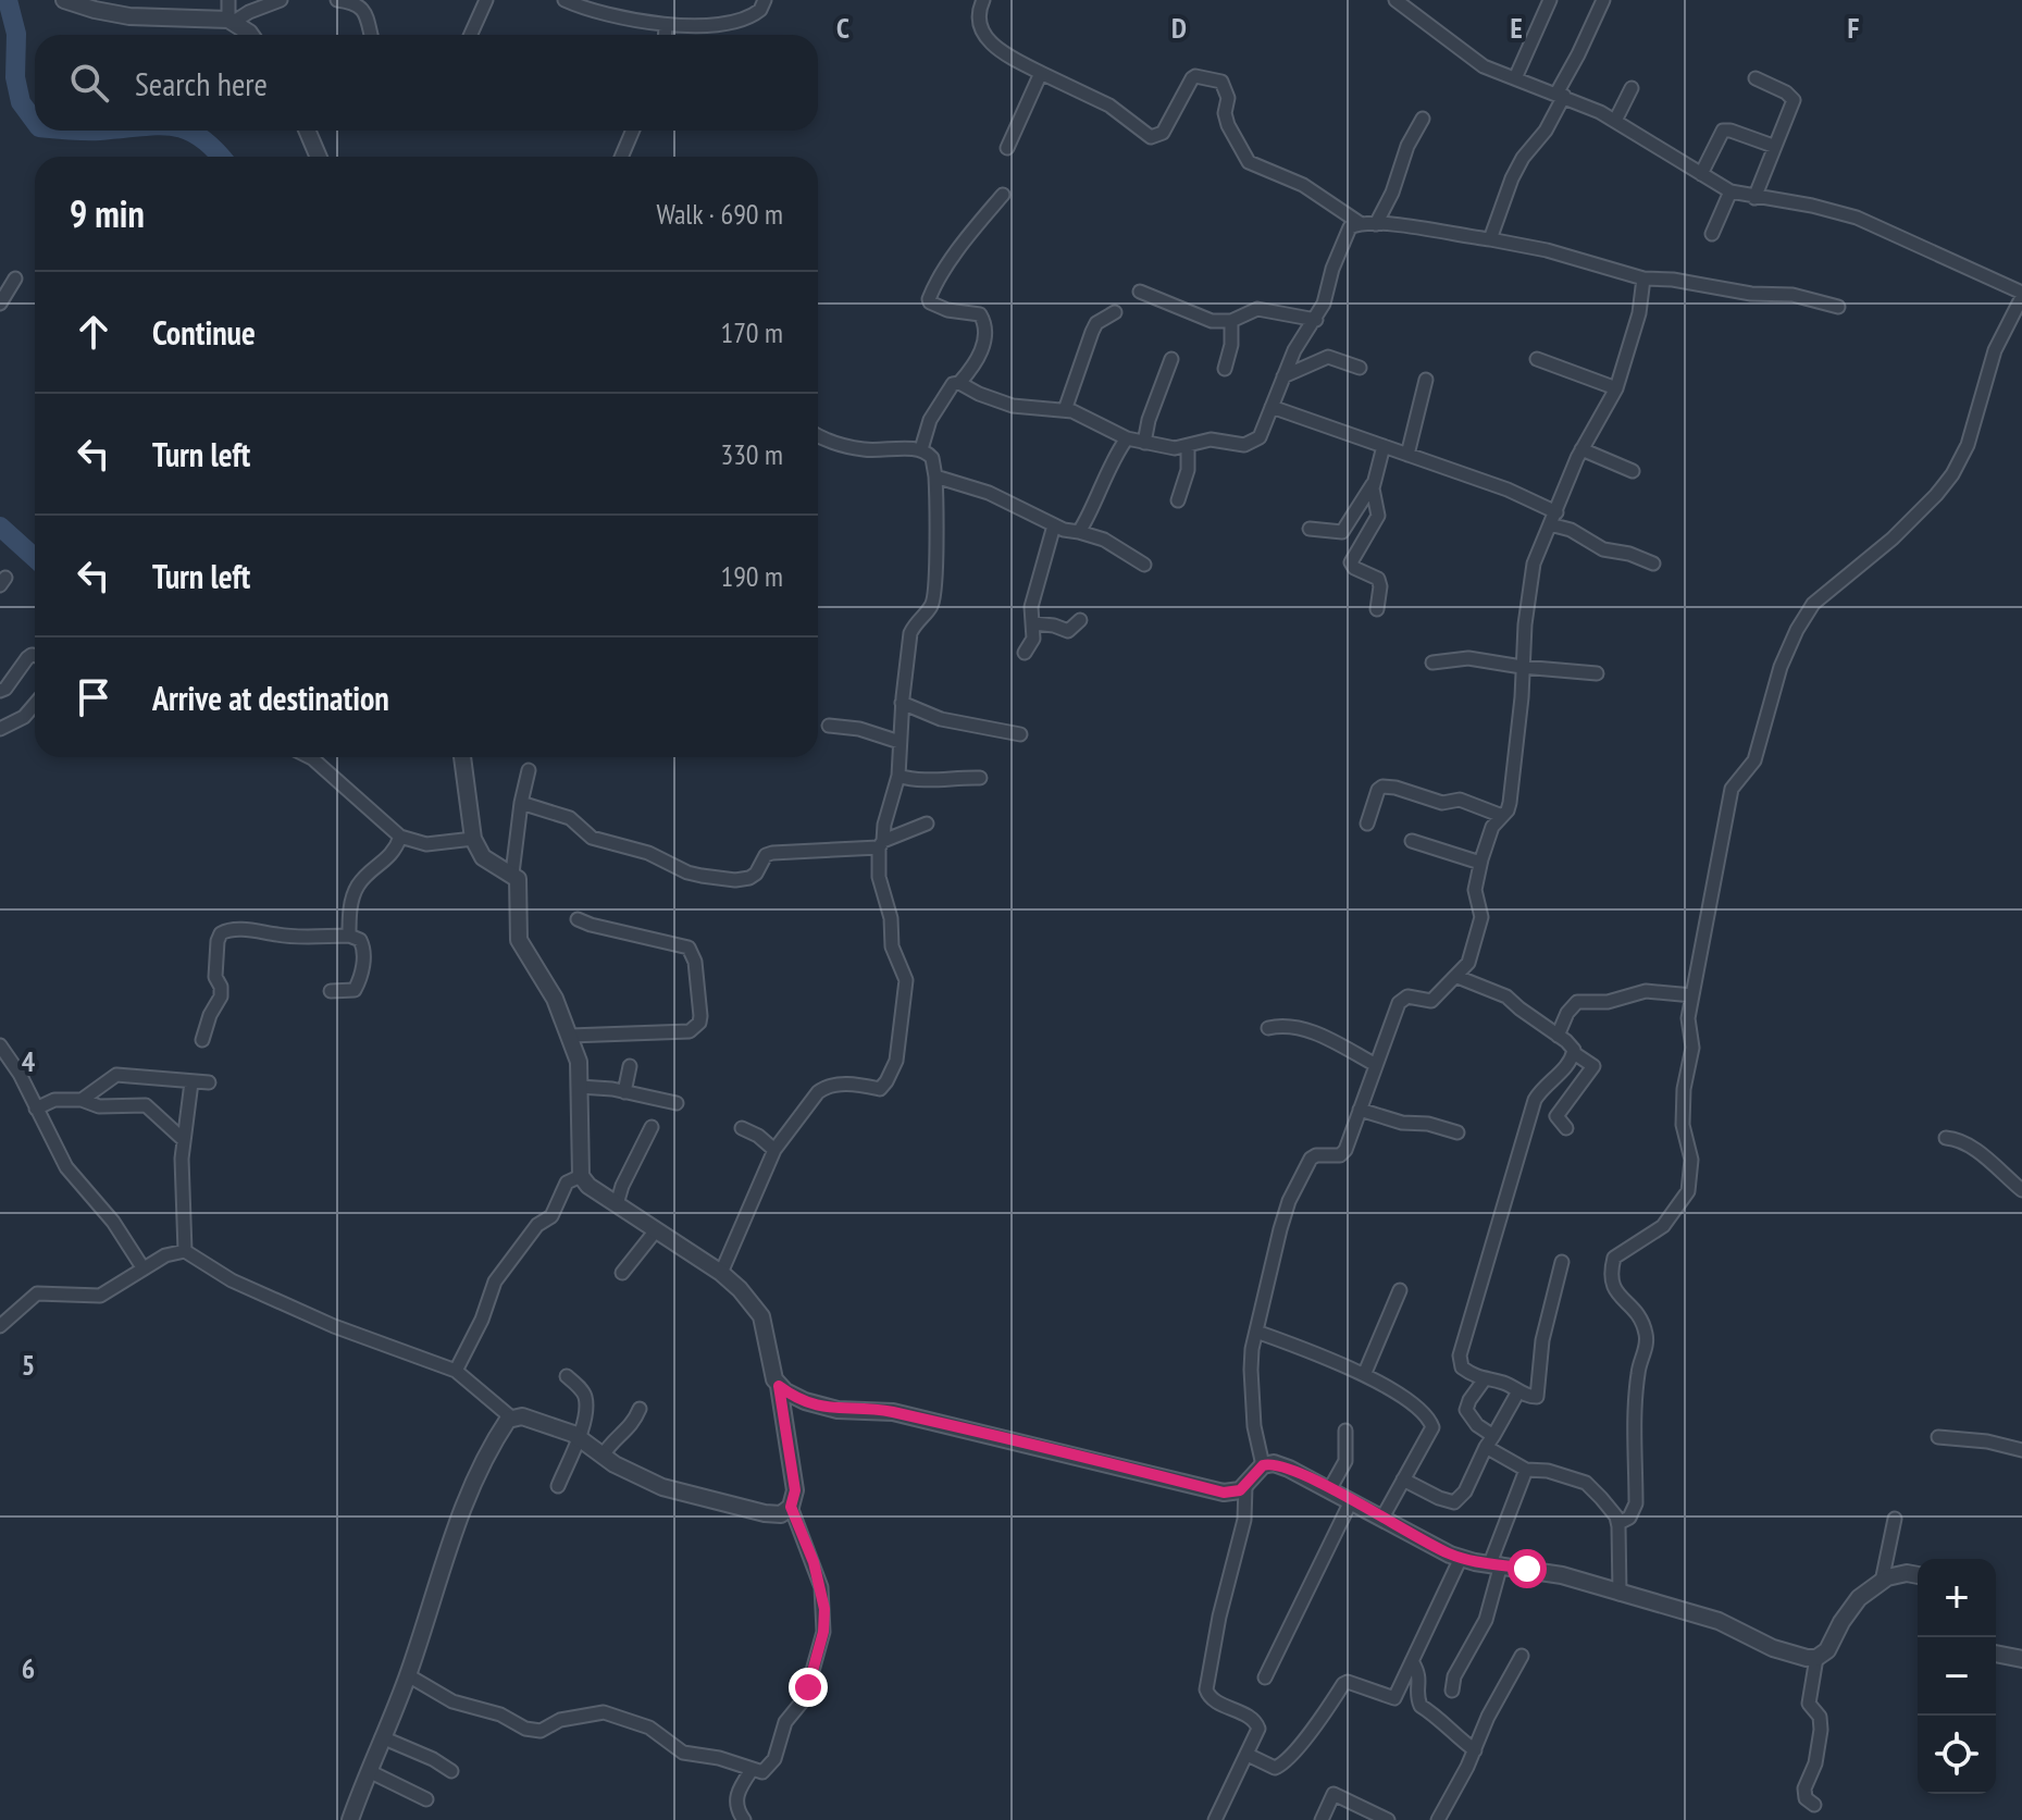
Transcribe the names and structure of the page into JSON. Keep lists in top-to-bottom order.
{
  "page": {
    "search": "Search here",
    "heading": ["9 min", "Walk · 690 m"],
    "list": [
      ["Continue", "170 m"],
      ["Turn left", "330 m"],
      ["Turn left", "190 m"],
      "Arrive at destination"
    ],
    "map_buttons": ["+", "−"]
  },
  "grid": {
    "columns": [
      "C",
      "D",
      "E",
      "F"
    ],
    "rows": ["4", "5", "6"]
  }
}
